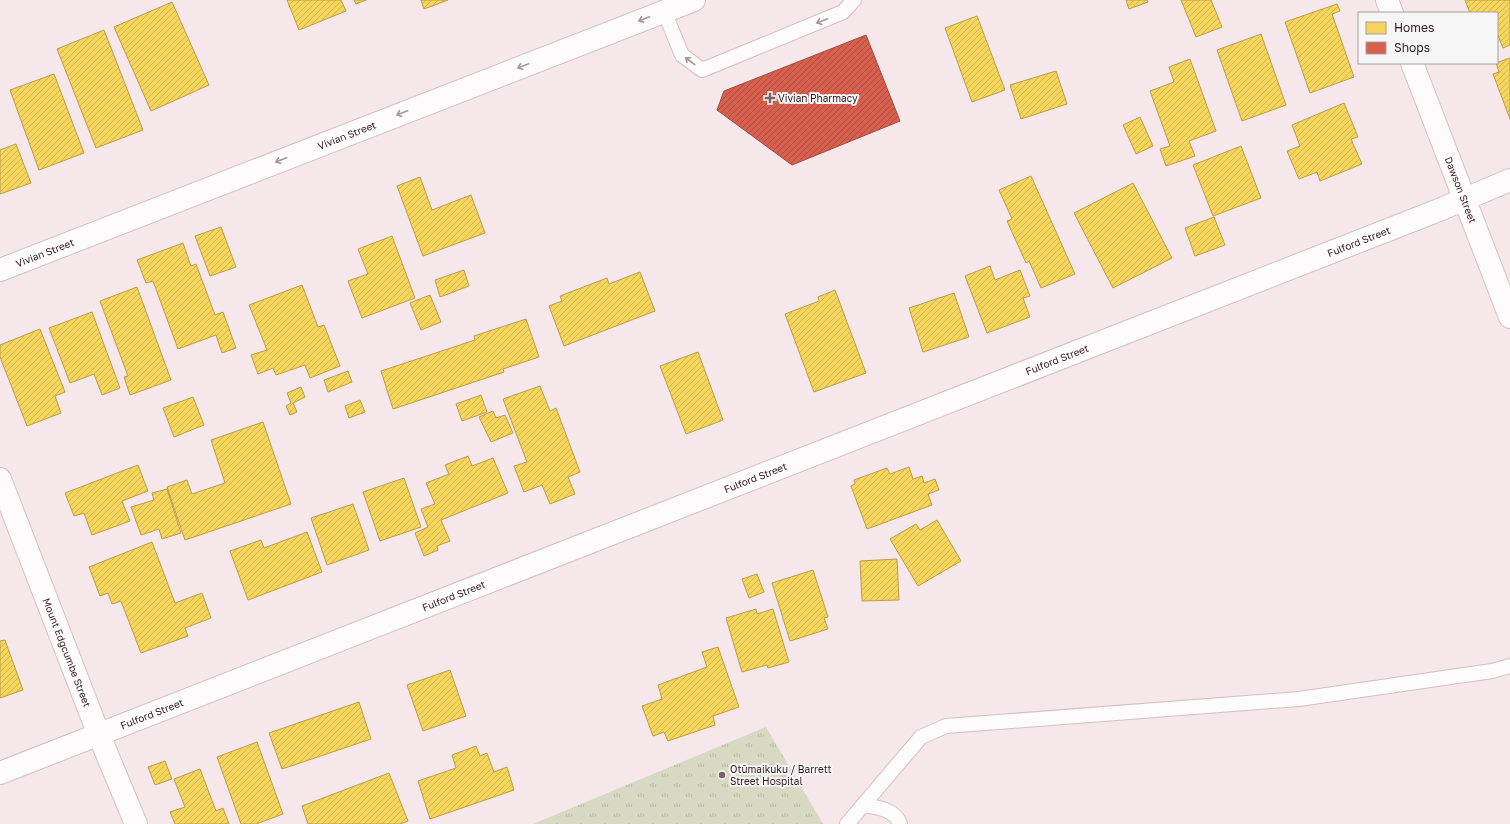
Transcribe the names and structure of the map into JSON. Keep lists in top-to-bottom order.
{
  "streets": {
    "street": [
      "Vivian Street",
      "Dawson Street",
      "Fulford Street",
      "Mount Edgcumbe Street"
    ]
  },
  "crossings": [
    ["Dawson Street", "Fulford Street"],
    ["Fulford Street", "Mount Edgcumbe Street"]
  ],
  "one_way": ["Vivian Street"],
  "places": {
    "health": ["Vivian Pharmacy"],
    "other": ["Otūmaikuku / Barrett Street Hospital"]
  },
  "legend": ["Homes", "Shops"]
}
